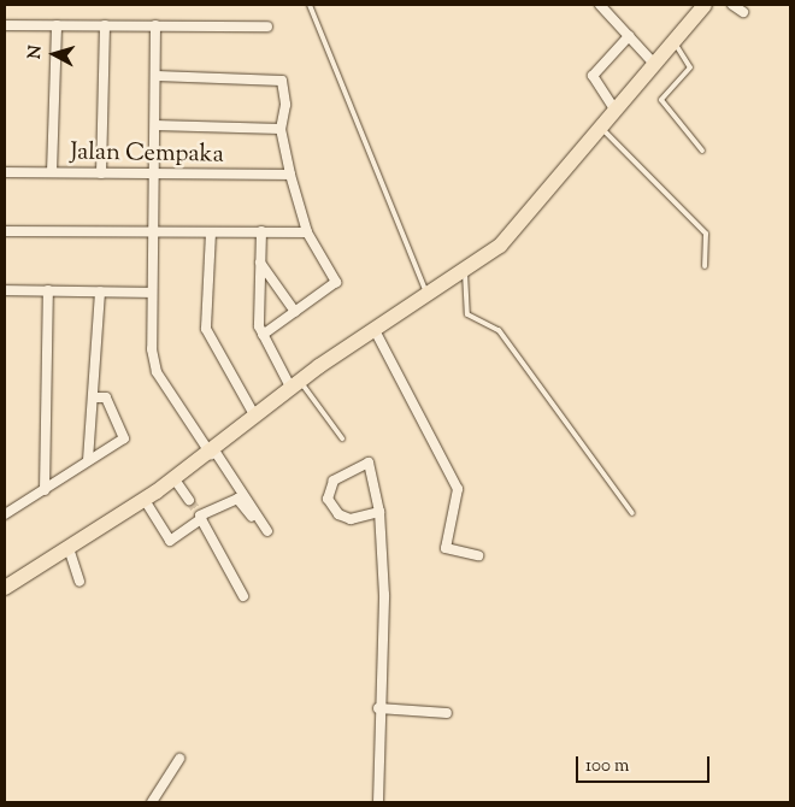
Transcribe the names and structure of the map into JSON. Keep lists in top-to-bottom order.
{
  "streets": {
    "street": ["Jalan Cempaka"]
  },
  "scale_bar": "100 m",
  "north": "left"
}
